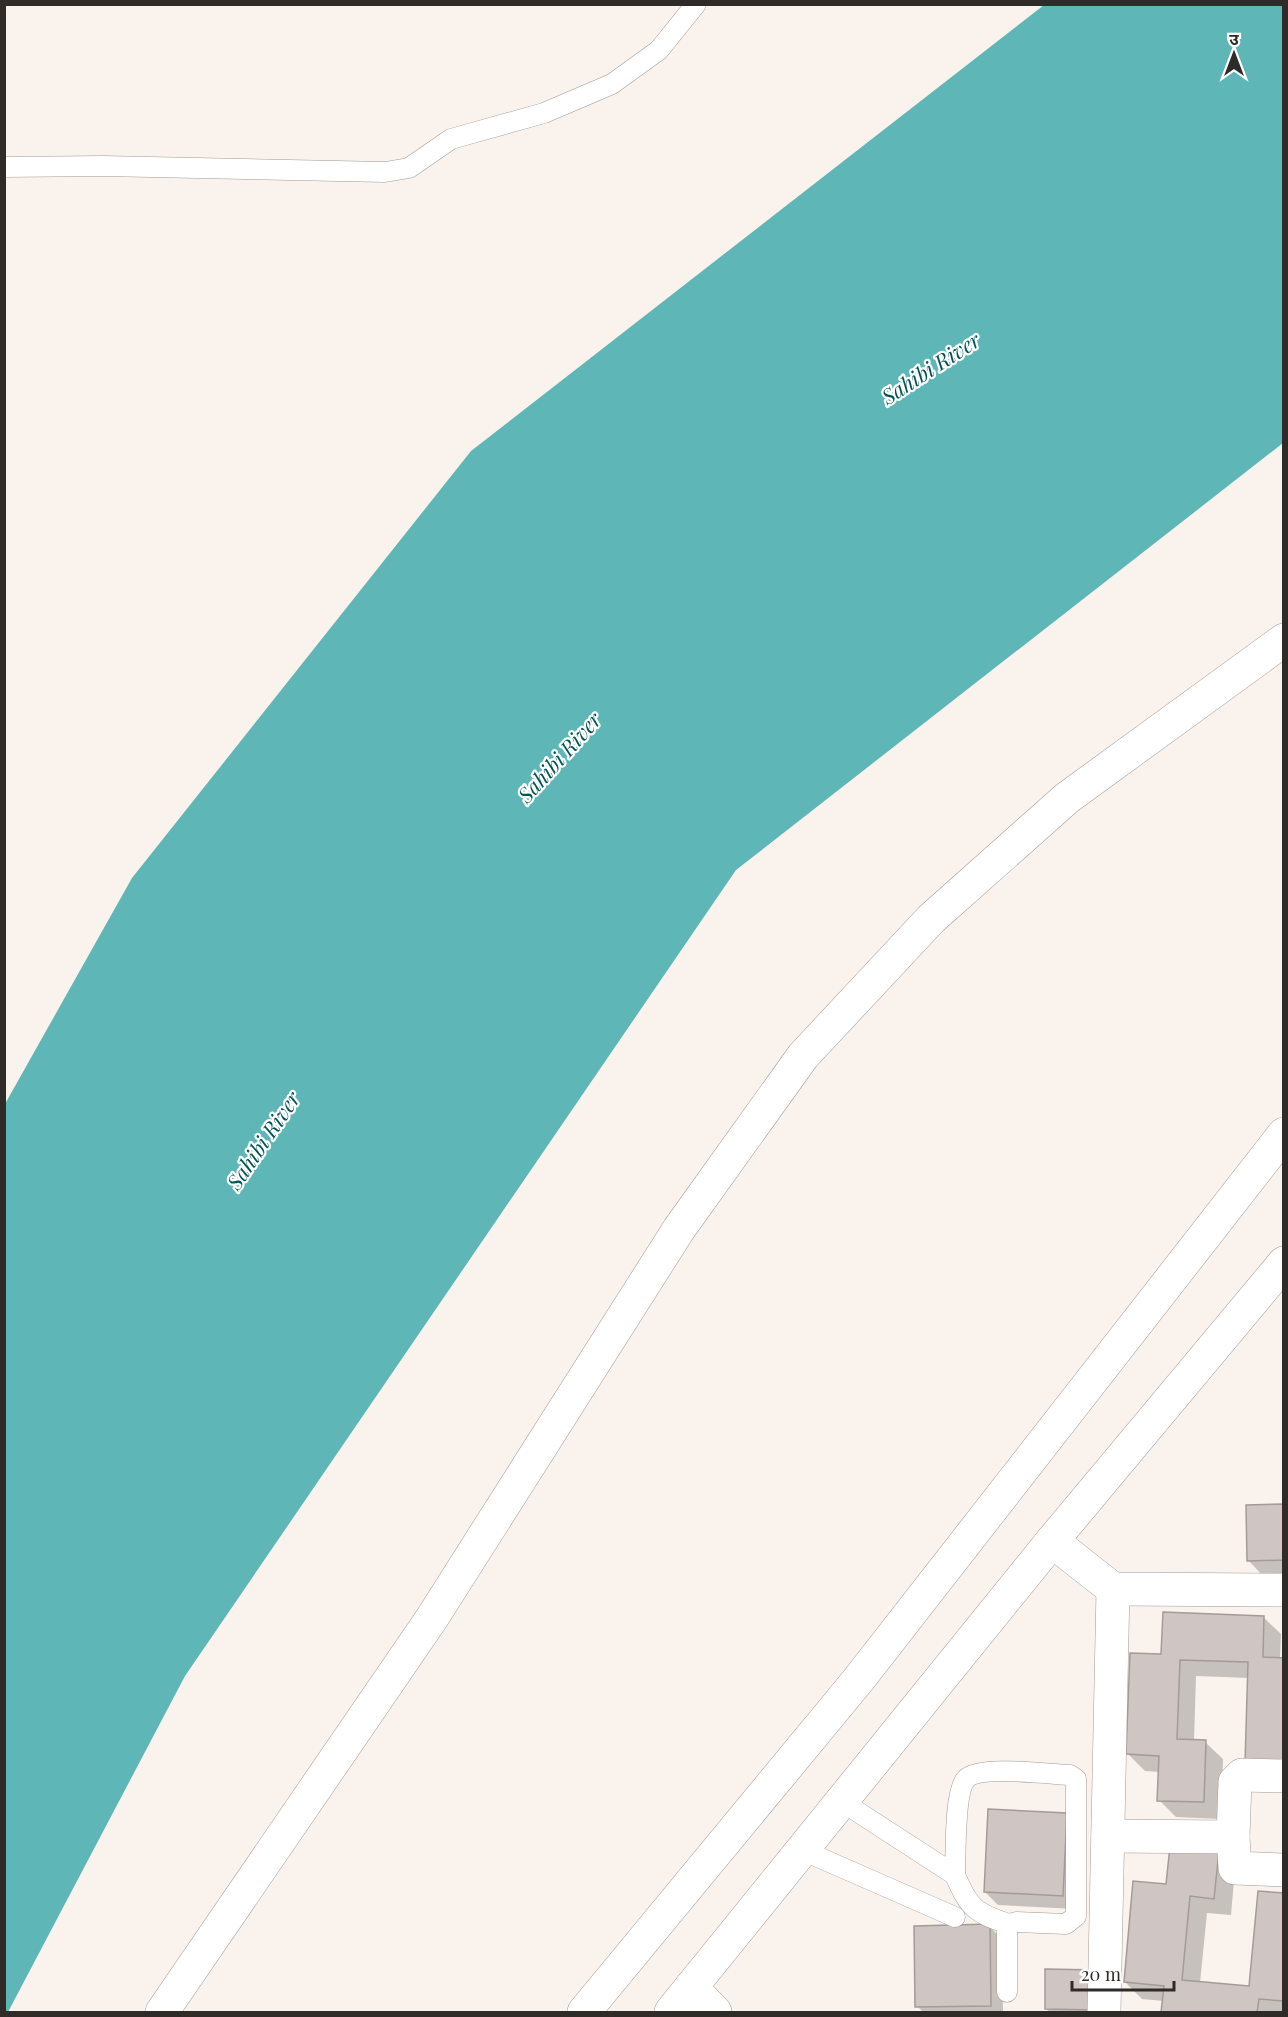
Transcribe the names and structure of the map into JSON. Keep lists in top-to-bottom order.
{
  "water": ["Sahibi River"],
  "scale_bar": "20 m",
  "north": "top"
}
